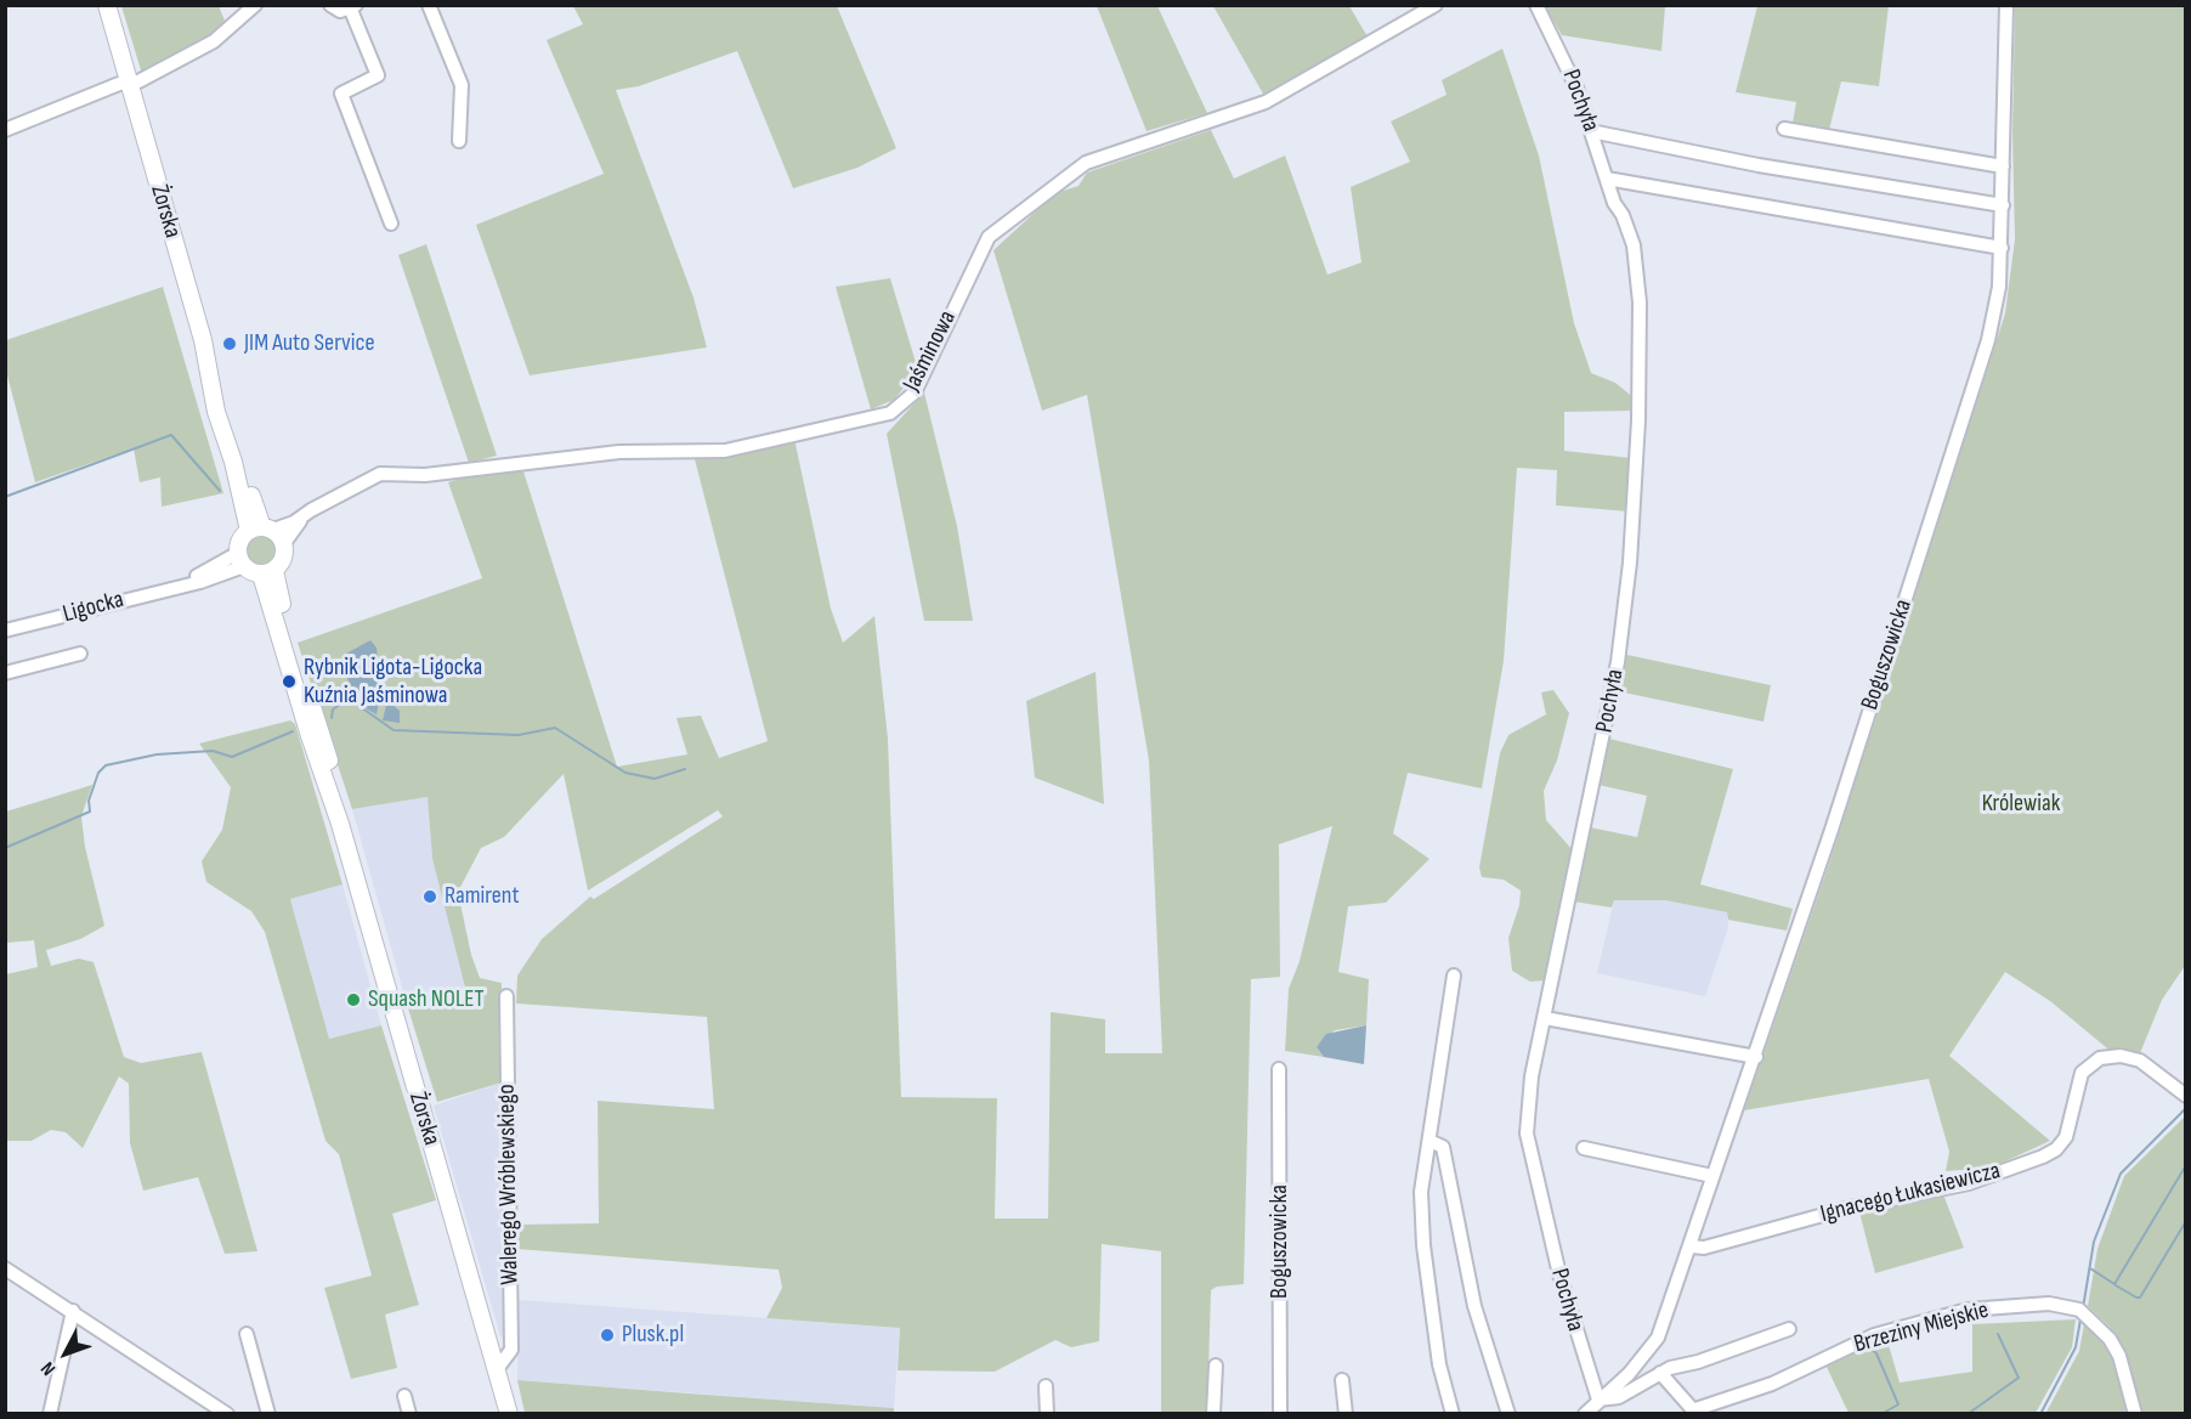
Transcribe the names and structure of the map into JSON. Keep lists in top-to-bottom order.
{
  "streets": {
    "main road": ["Żorska"],
    "street": [
      "Pochyła",
      "Jaśminowa",
      "Ligocka",
      "Boguszowicka",
      "Walerego Wróblewskiego",
      "Ignacego Łukasiewicza",
      "Brzeziny Miejskie"
    ]
  },
  "crossings": [
    ["Pochyła", "Boguszowicka"],
    ["Żorska", "Jaśminowa"],
    ["Żorska", "Walerego Wróblewskiego"],
    ["Boguszowicka", "Ignacego Łukasiewicza"]
  ],
  "parks": ["Królewiak"],
  "places": [
    "JIM Auto Service",
    "Rybnik Ligota-Ligocka Kuźnia Jaśminowa",
    "Ramirent",
    "Squash NOLET",
    "Plusk.pl"
  ],
  "north": "bottom left"
}
